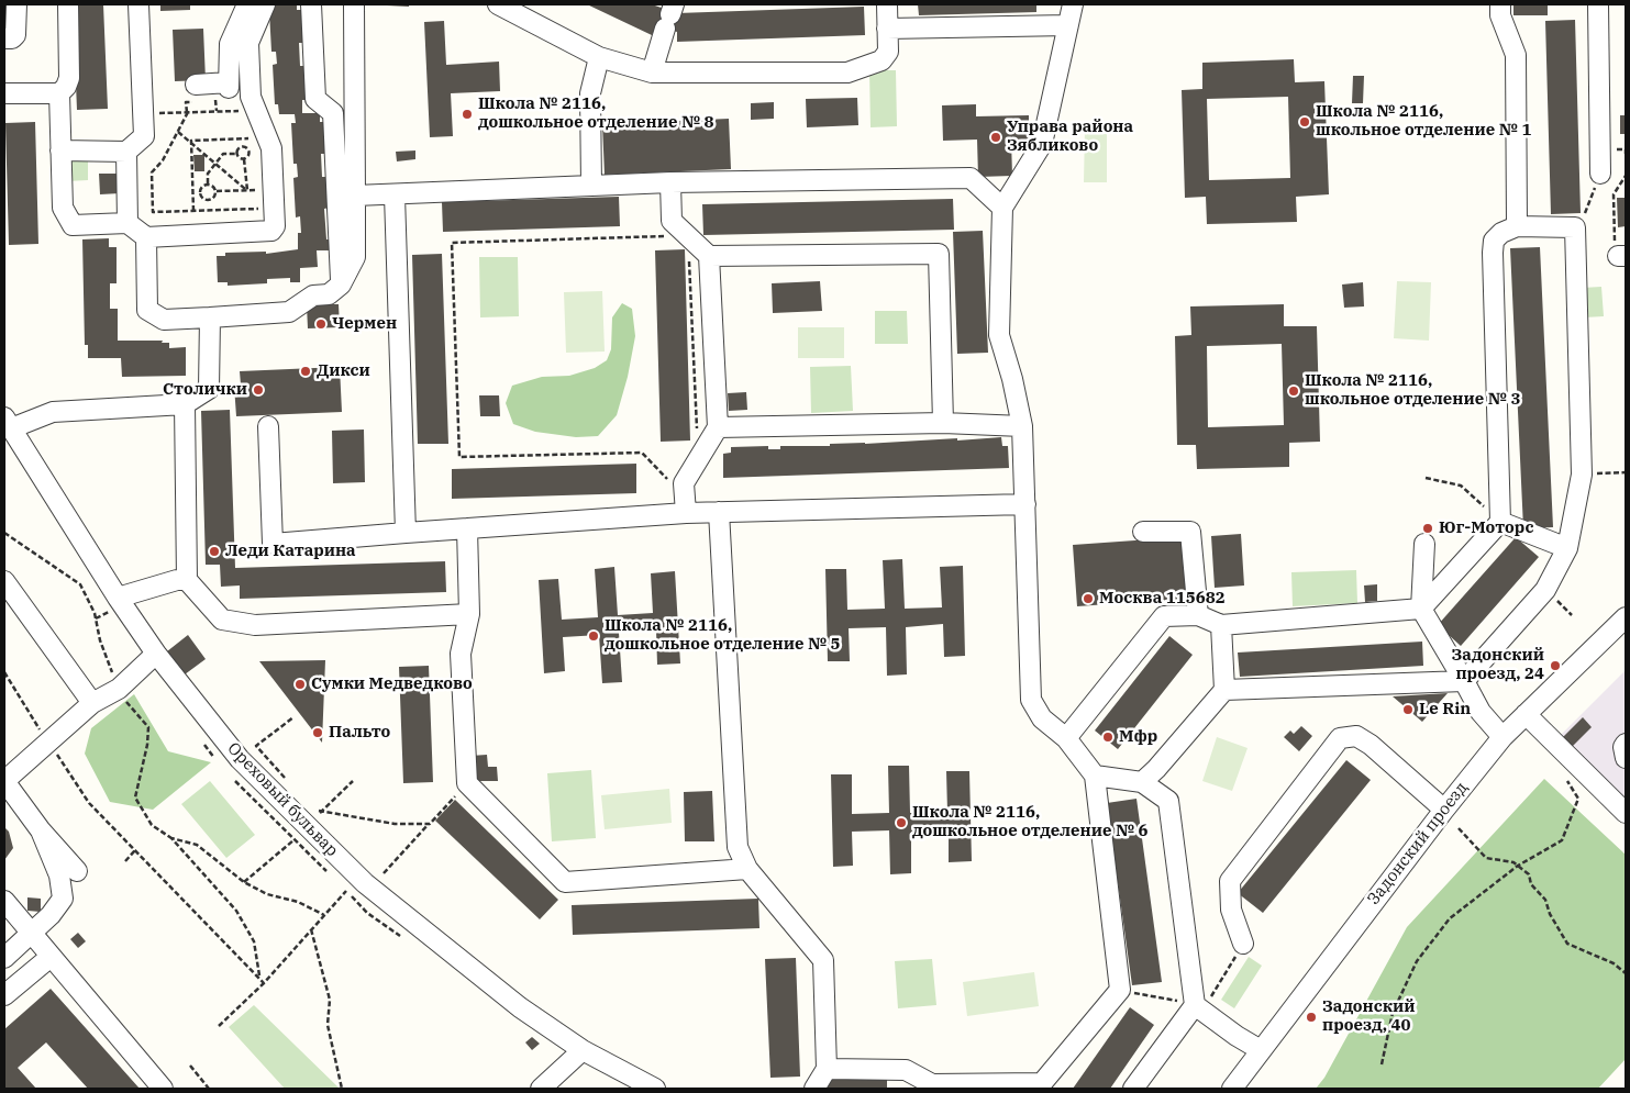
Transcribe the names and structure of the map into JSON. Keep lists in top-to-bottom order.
{
  "streets": {
    "street": ["Ореховый бульвар", "Задонский проезд"]
  },
  "places": [
    "Школа № 2116, дошкольное отделение № 8",
    "Школа № 2116, школьное отделение № 1",
    "Управа района Зябликово",
    "Чермен",
    "Дикси",
    "Столички",
    "Школа № 2116, школьное отделение № 3",
    "Юг-Моторс",
    "Леди Катарина",
    "Москва 115682",
    "Школа № 2116, дошкольное отделение № 5",
    "Задонский проезд, 24",
    "Сумки Медведково",
    "Le Rin",
    "Пальто",
    "Мфр",
    "Школа № 2116, дошкольное отделение № 6",
    "Задонский проезд, 40"
  ]
}
